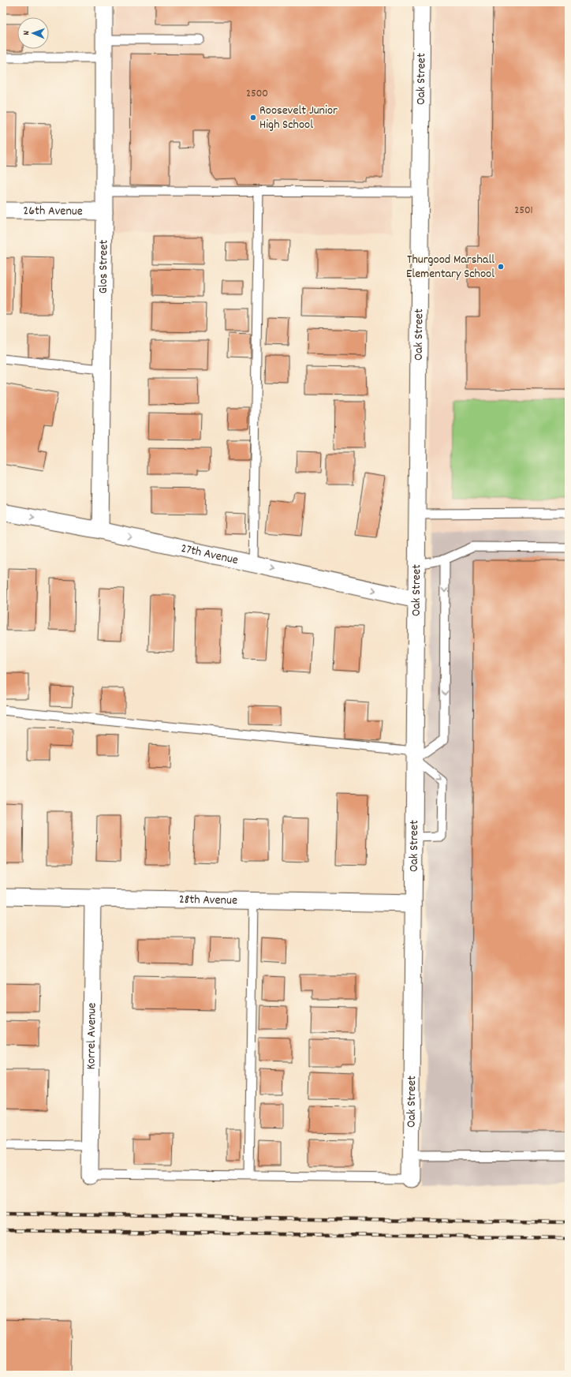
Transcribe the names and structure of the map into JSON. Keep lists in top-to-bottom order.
{
  "streets": {
    "street": [
      "Oak Street",
      "26th Avenue",
      "Glos Street",
      "27th Avenue",
      "28th Avenue",
      "Korrel Avenue"
    ]
  },
  "crossings": [
    ["Oak Street", "27th Avenue"],
    ["Oak Street", "28th Avenue"],
    ["26th Avenue", "Glos Street"],
    ["Glos Street", "27th Avenue"],
    ["28th Avenue", "Korrel Avenue"]
  ],
  "one_way": ["27th Avenue"],
  "places": ["Roosevelt Junior High School", "Thurgood Marshall Elementary School"],
  "house_numbers": ["2500", "2501"],
  "north": "left"
}
